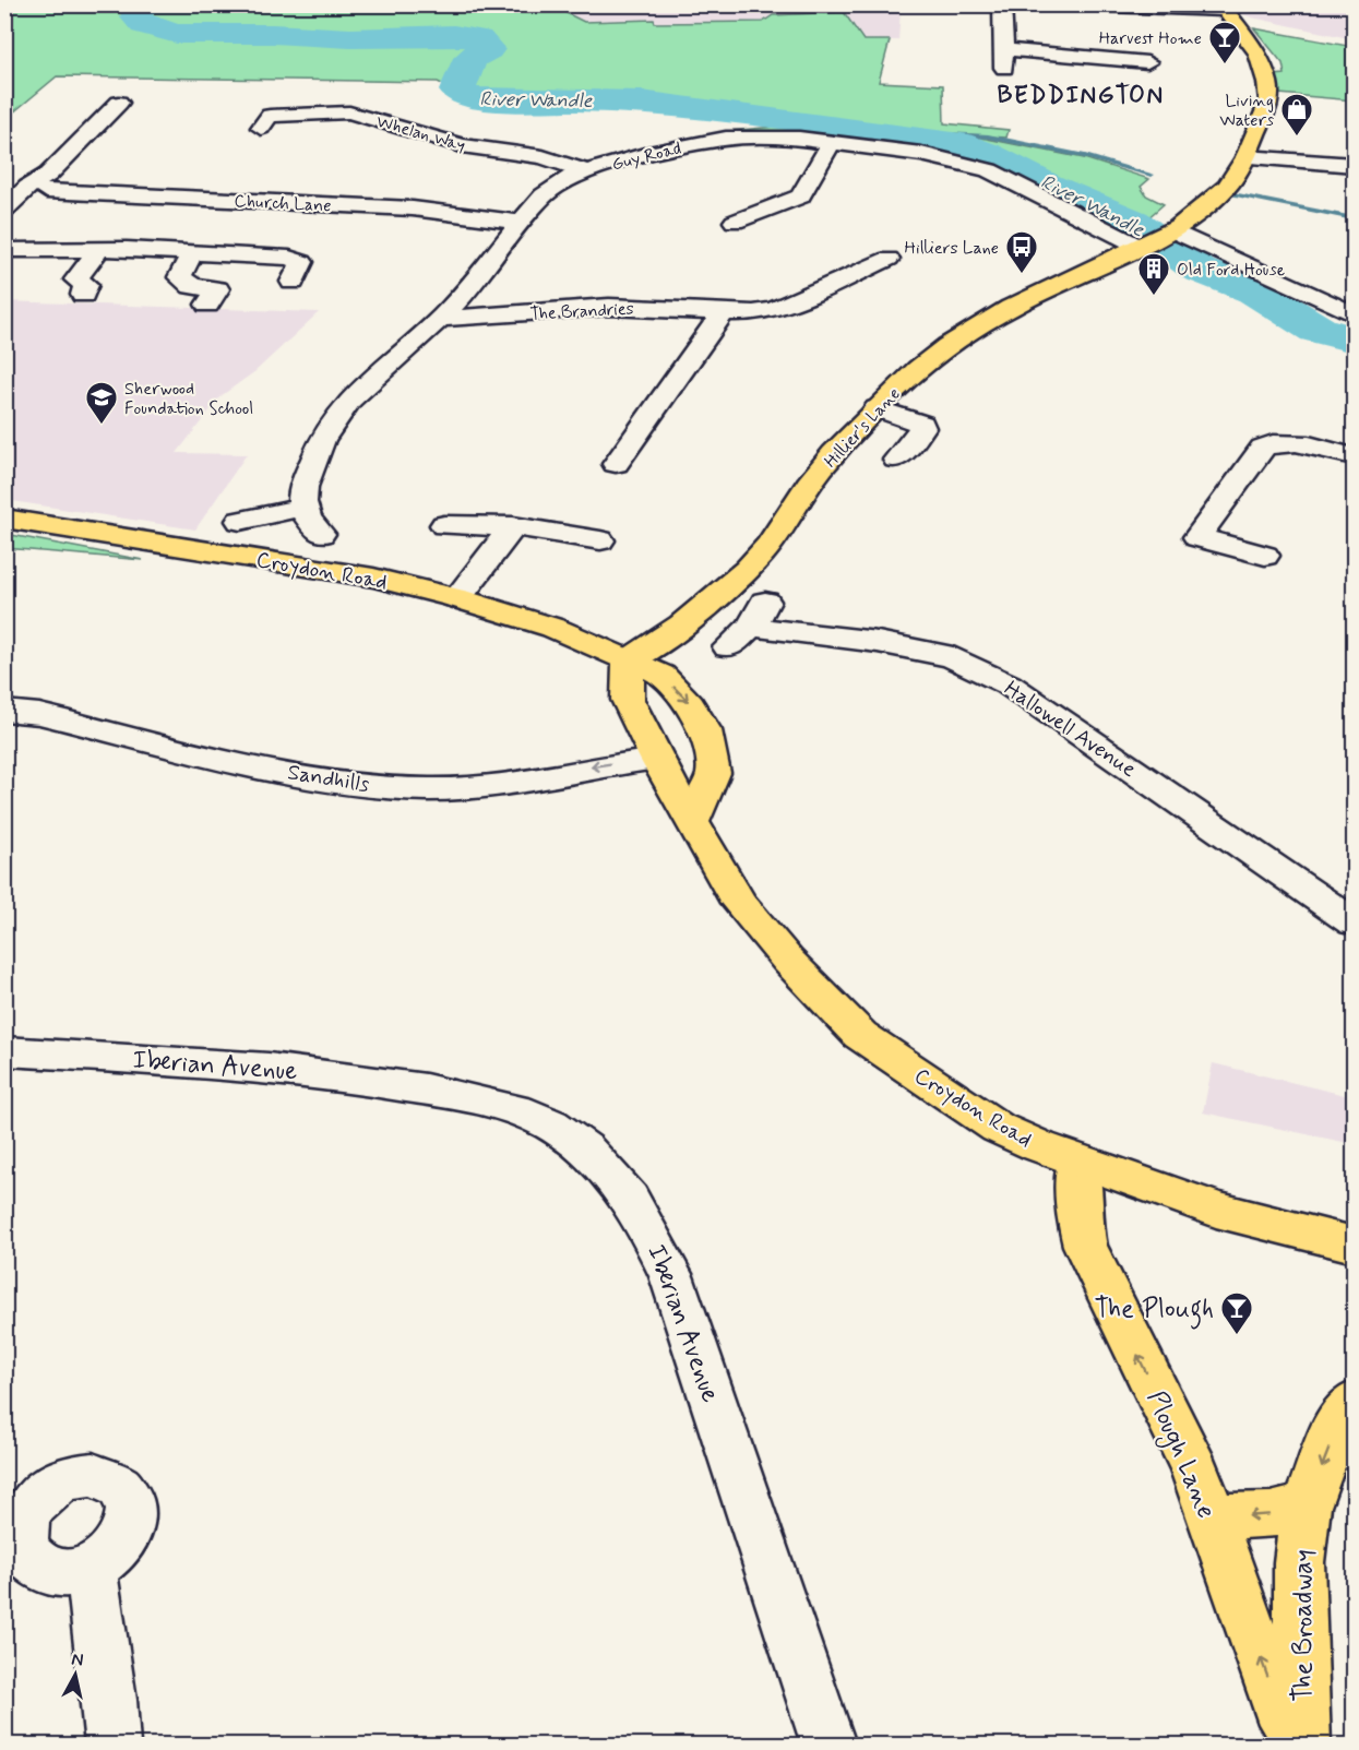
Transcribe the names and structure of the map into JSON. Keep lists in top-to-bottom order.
{
  "streets": {
    "main road": [
      "Hillier's Lane",
      "Croydon Road",
      "Plough Lane",
      "The Broadway"
    ],
    "street": [
      "Whelan Way",
      "Guy Road",
      "Church Lane",
      "The Brandries",
      "Hallowell Avenue",
      "Sandhills",
      "Iberian Avenue"
    ]
  },
  "crossings": [
    ["Whelan Way", "Guy Road"],
    ["Guy Road", "Church Lane"],
    ["Guy Road", "The Brandries"],
    ["Guy Road", "Hillier's Lane"],
    ["Hillier's Lane", "Croydon Road"],
    ["Croydon Road", "Sandhills"],
    ["Croydon Road", "Plough Lane"],
    ["Plough Lane", "The Broadway"]
  ],
  "one_way": ["Plough Lane"],
  "districts": ["BEDDINGTON"],
  "water": ["River Wandle"],
  "places": {
    "bar": ["Harvest Home", "The Plough"],
    "shop": ["Living Waters"],
    "bus stop": ["Hilliers Lane"],
    "building": ["Old Ford House"],
    "school or university": ["Sherwood Foundation School"]
  },
  "north": "top"
}
